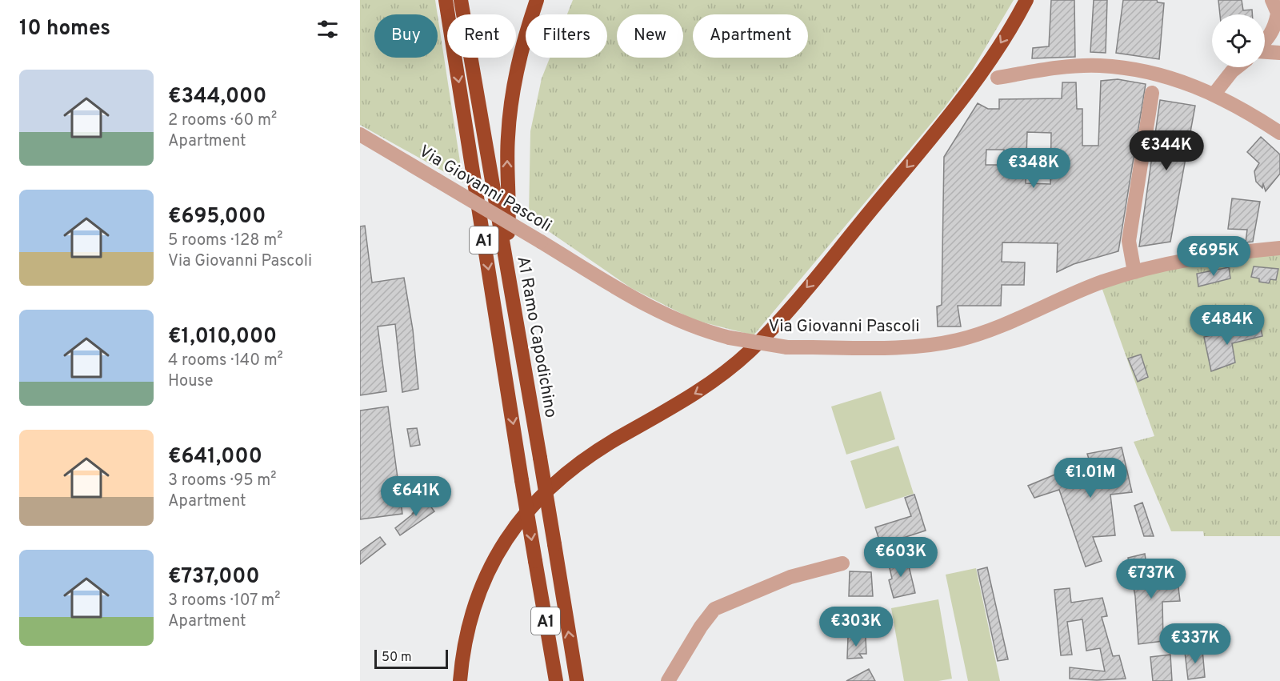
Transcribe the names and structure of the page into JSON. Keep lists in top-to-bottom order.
{
  "streets": {
    "highway": ["A1", "A1 Ramo Capodichino"],
    "street": ["Via Giovanni Pascoli"]
  },
  "scale_bar": "50 m",
  "page": {
    "heading": "10 homes",
    "chip": [
      "Buy",
      "Rent",
      "Filters",
      "New",
      "Apartment"
    ],
    "list": [
      {
        "name": "€344,000",
        "note": "2 rooms · 60 m² · Apartment"
      },
      {
        "name": "€695,000",
        "note": "5 rooms · 128 m² · Via Giovanni Pascoli"
      },
      {
        "name": "€1,010,000",
        "note": "4 rooms · 140 m² · House"
      },
      {
        "name": "€641,000",
        "note": "3 rooms · 95 m² · Apartment"
      },
      {
        "name": "€737,000",
        "note": "3 rooms · 107 m² · Apartment"
      }
    ],
    "price": [
      "€344K",
      "€348K",
      "€695K",
      "€484K",
      "€1.01M",
      "€641K",
      "€603K",
      "€737K",
      "€303K",
      "€337K"
    ],
    "scale": "50 m"
  }
}
